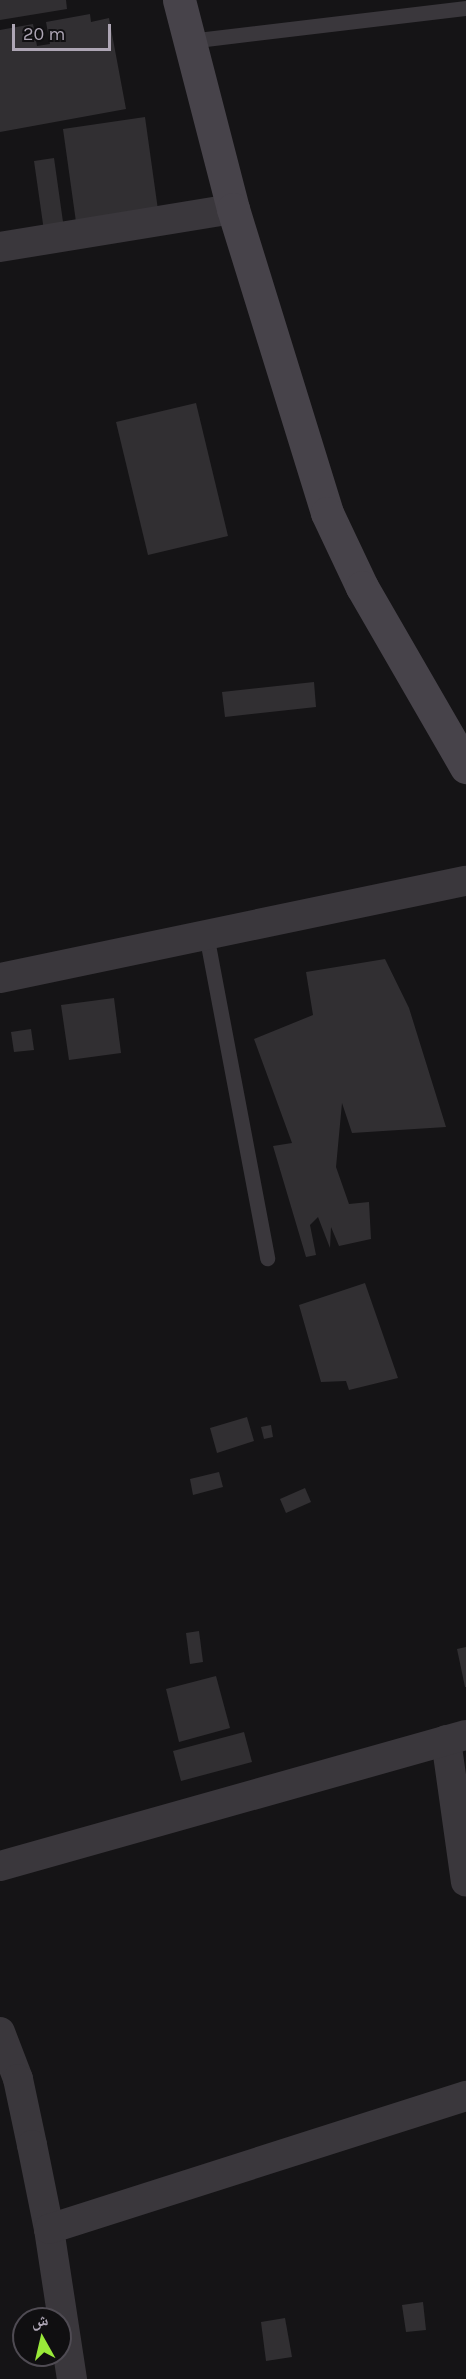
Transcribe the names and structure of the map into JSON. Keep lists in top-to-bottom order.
{
  "scale_bar": "20 m",
  "north": "top"
}
